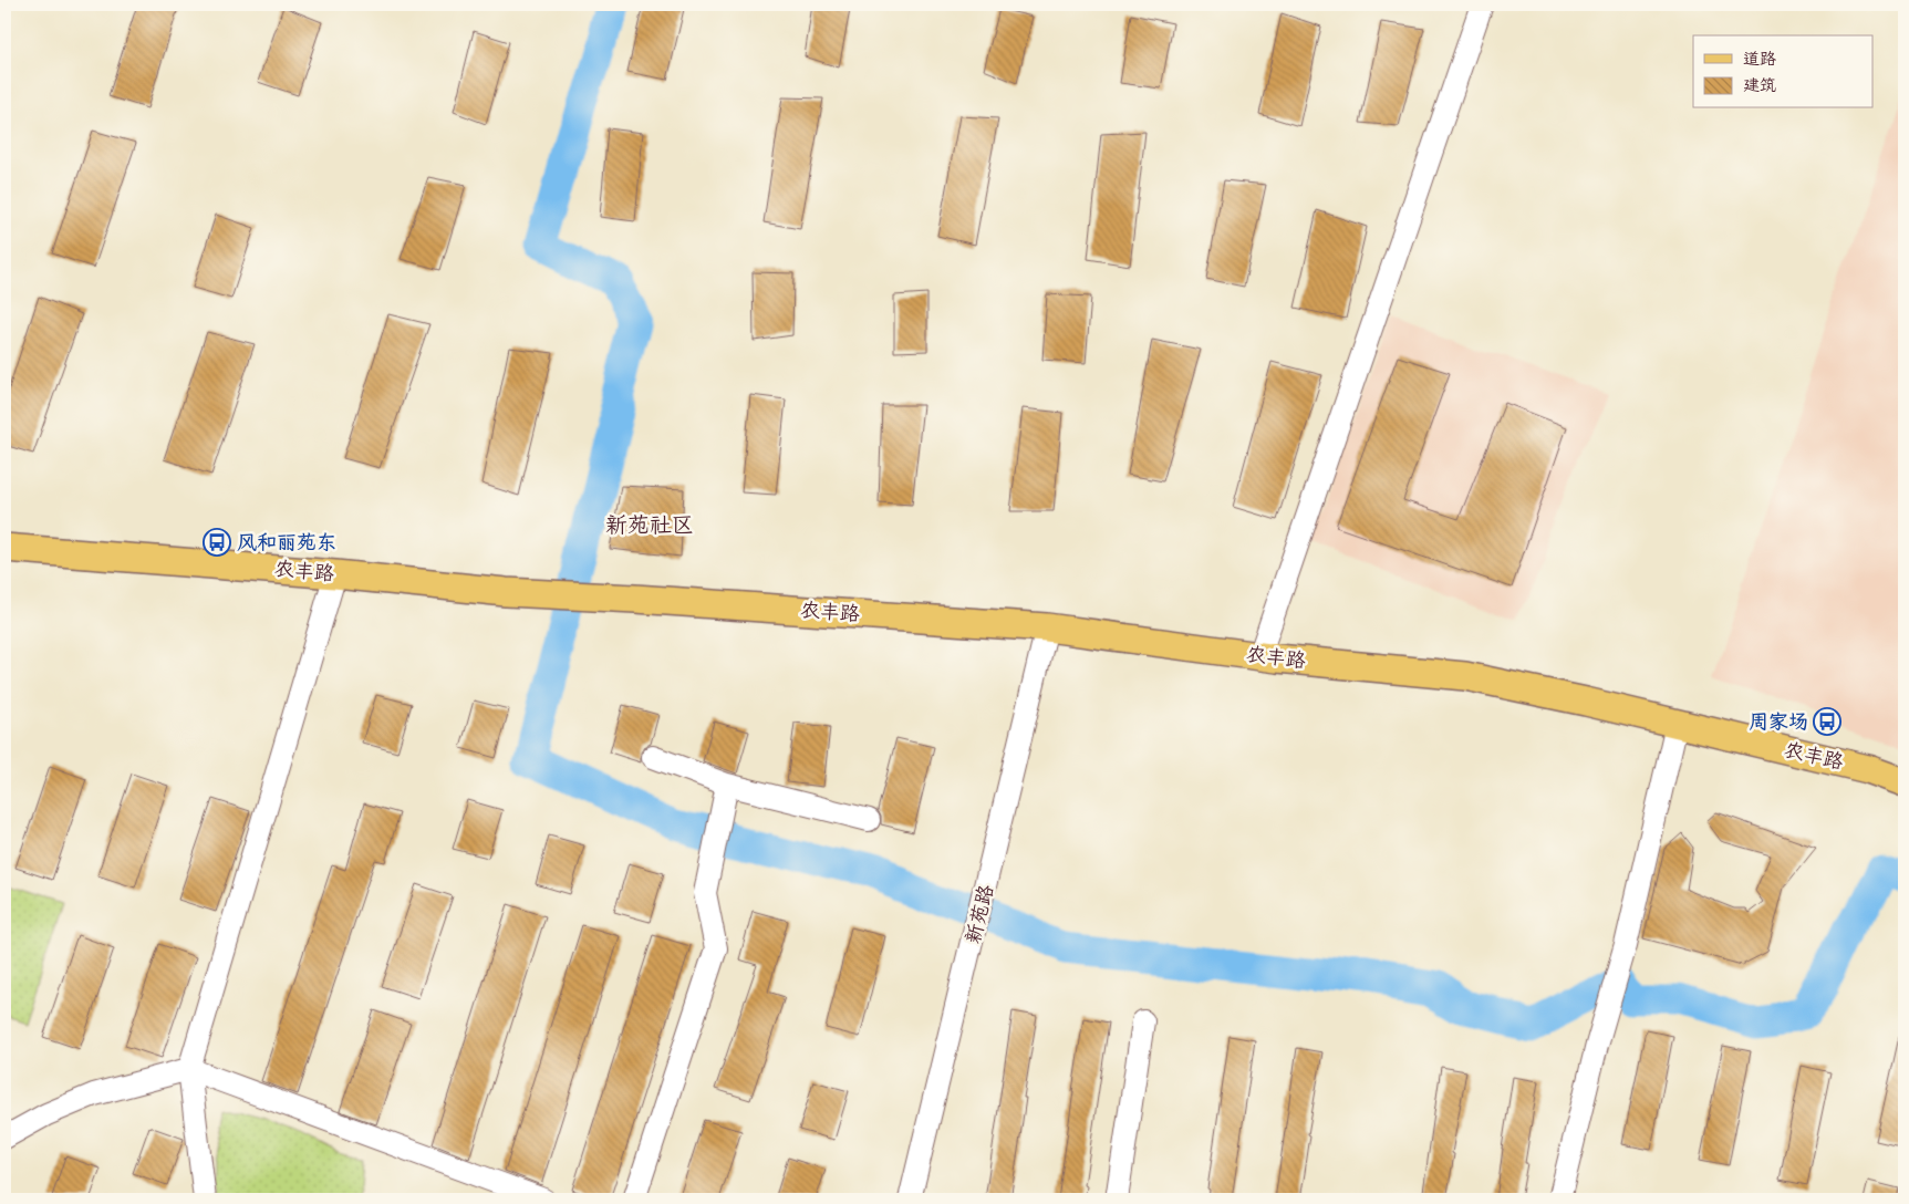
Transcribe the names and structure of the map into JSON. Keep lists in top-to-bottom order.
{
  "streets": {
    "main road": ["农丰路"],
    "street": ["新苑路"]
  },
  "crossings": [
    ["农丰路", "新苑路"]
  ],
  "districts": ["新苑社区"],
  "places": {
    "bus stop": ["风和丽苑东", "周家场"]
  },
  "legend": ["道路", "建筑"]
}
